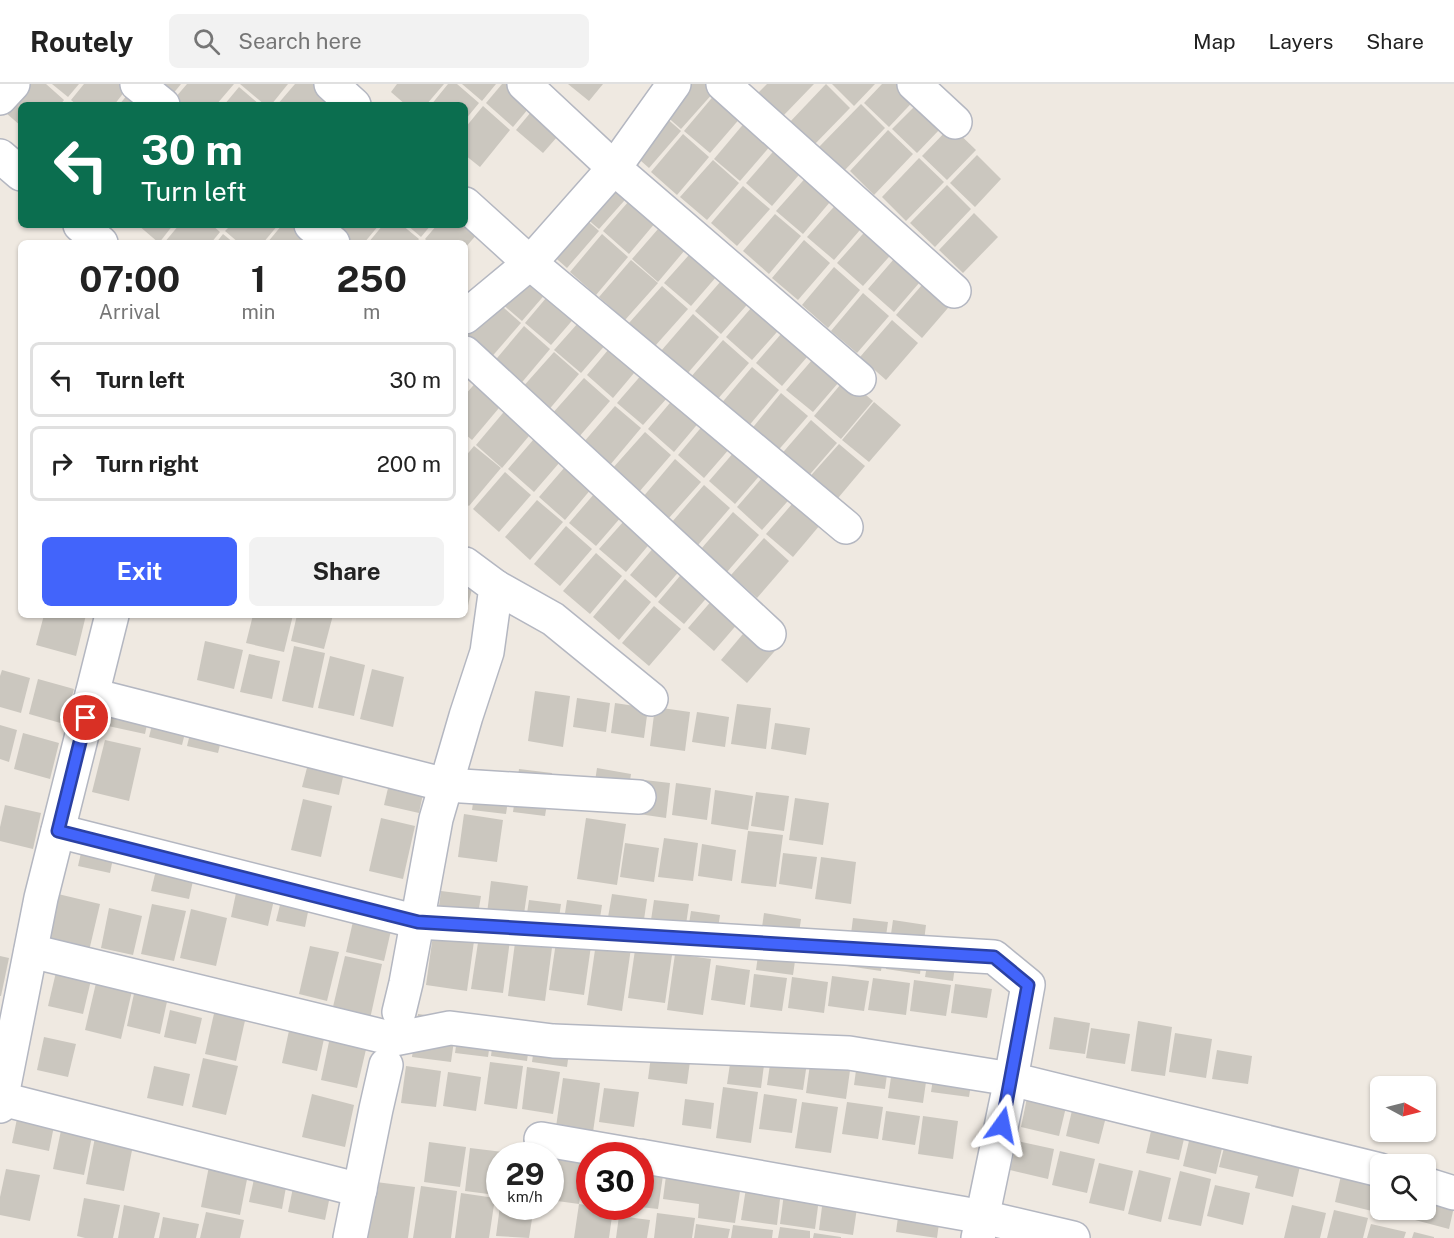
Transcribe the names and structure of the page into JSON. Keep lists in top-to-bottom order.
{
  "north": "right",
  "page": {
    "header": "Routely",
    "search": "Search here",
    "nav": ["Map", "Layers", "Share"],
    "turn": ["30 m", "Turn left"],
    "eta": [
      "07:00",
      "Arrival",
      "1",
      "min",
      "250",
      "m"
    ],
    "list": [
      {
        "name": "Turn left",
        "value": "30 m"
      },
      {
        "name": "Turn right",
        "value": "200 m"
      }
    ],
    "buttons": ["Exit", "Share"],
    "speed": "29 km/h",
    "limit": "30"
  }
}
